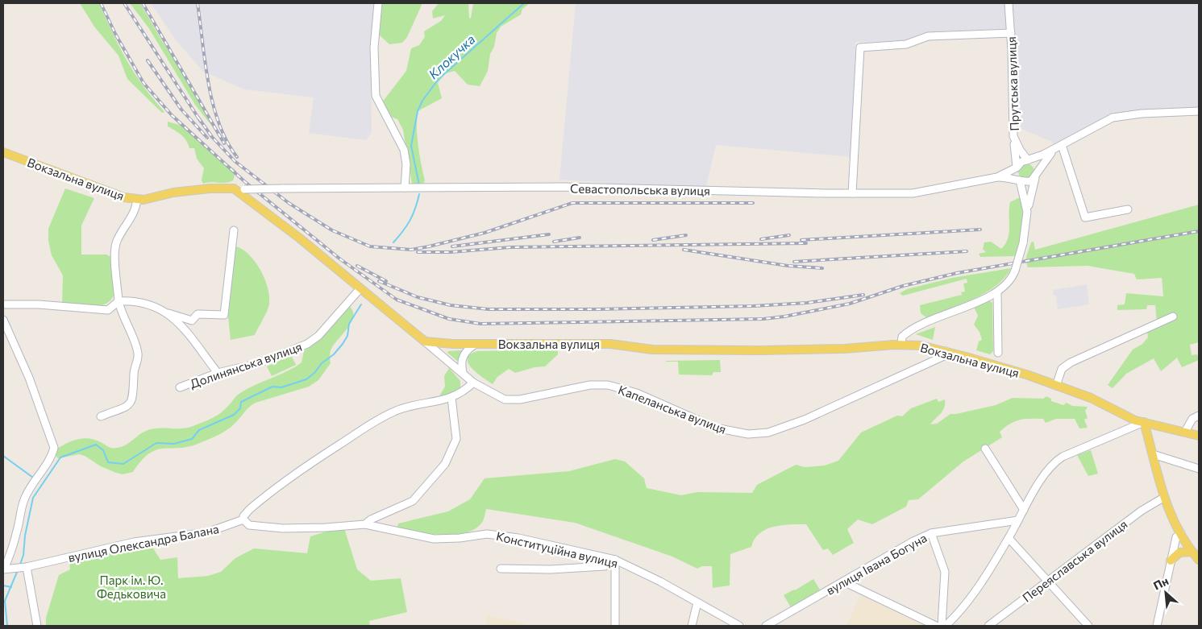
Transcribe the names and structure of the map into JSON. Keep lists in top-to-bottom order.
{
  "streets": {
    "main road": ["Вокзальна вулиця"],
    "street": [
      "Прутська вулиця",
      "Севастопольська вулиця",
      "Долинянська вулиця",
      "Капеланська вулиця",
      "вулиця Олександра Балана",
      "Конституційна вулиця",
      "Переяславська вулиця",
      "вулиця Івана Богуна"
    ]
  },
  "crossings": [
    ["Вокзальна вулиця", "Севастопольська вулиця"],
    ["Вокзальна вулиця", "Капеланська вулиця"],
    ["вулиця Олександра Балана", "Конституційна вулиця"]
  ],
  "water": ["Клокучка"],
  "parks": ["Парк ім. Ю. Федьковича"],
  "north": "top left"
}
